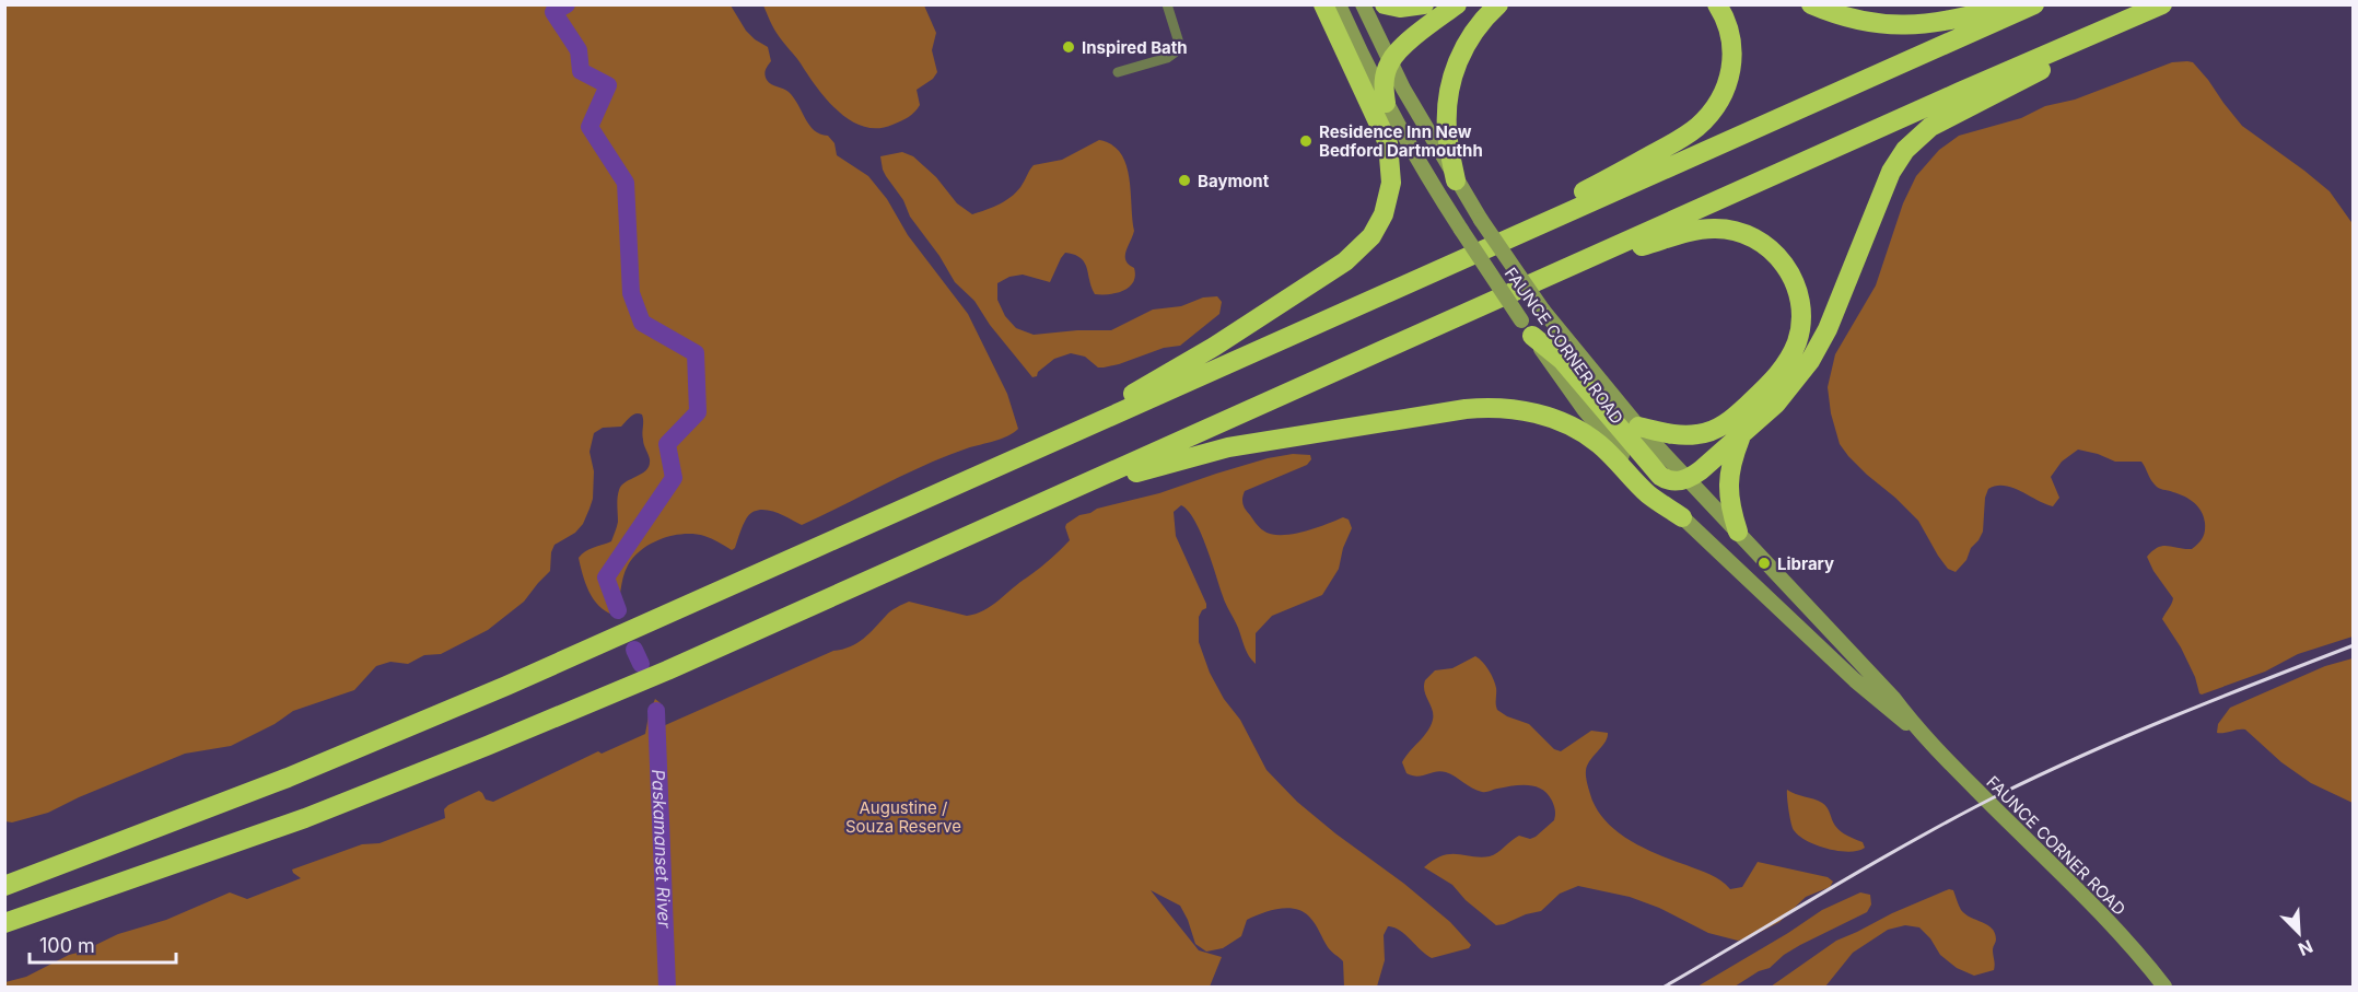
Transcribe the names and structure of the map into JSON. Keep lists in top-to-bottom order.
{
  "streets": {
    "main road": ["FAUNCE CORNER ROAD"]
  },
  "water": ["Paskamanset River"],
  "parks": ["Augustine / Souza Reserve"],
  "places": [
    "Inspired Bath",
    "Residence Inn New Bedford Dartmouthh",
    "Baymont",
    "Library"
  ],
  "scale_bar": "100 m",
  "north": "bottom right"
}
